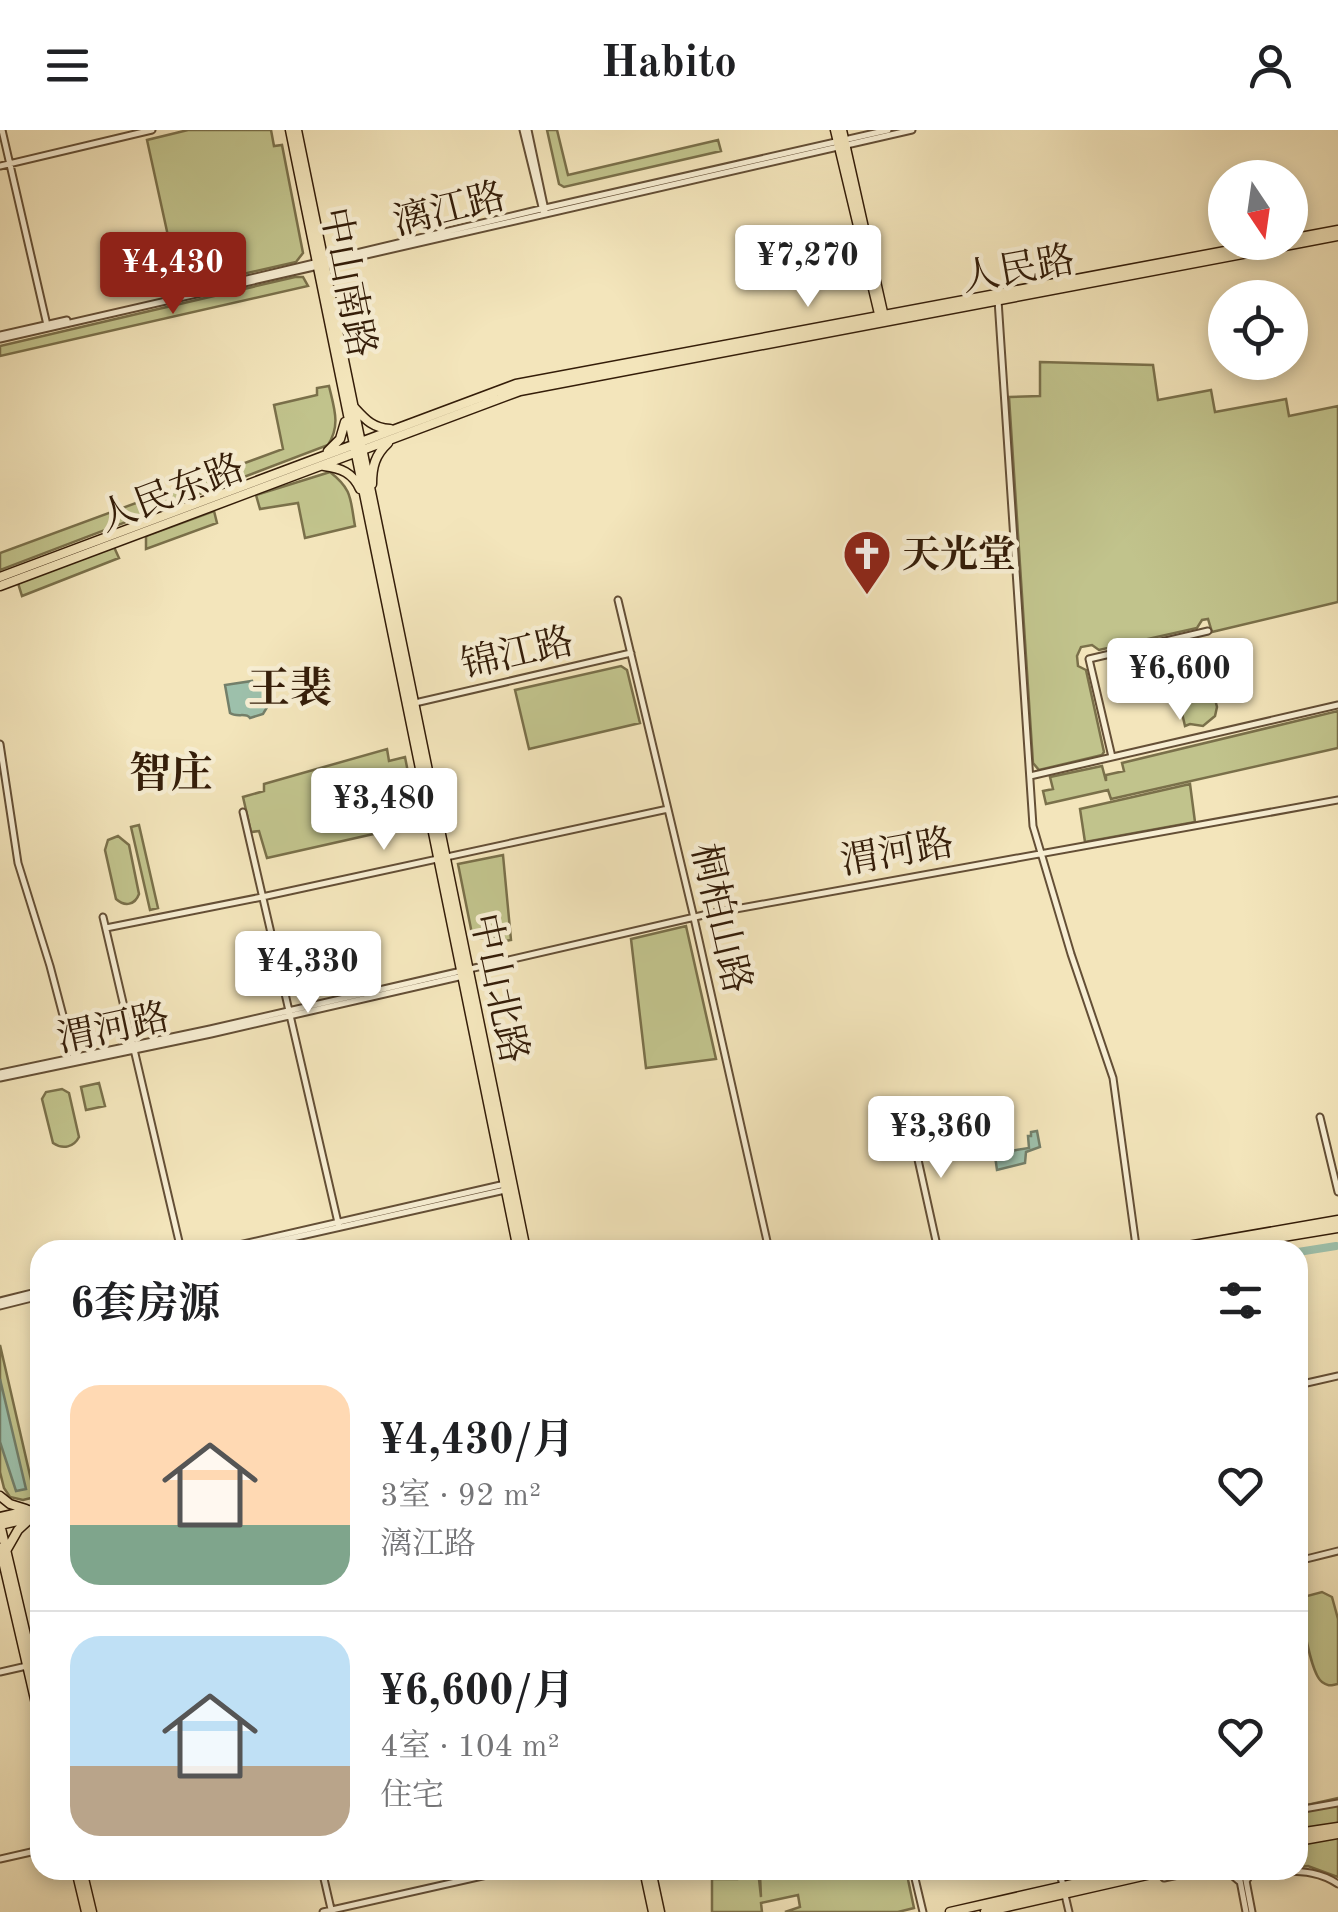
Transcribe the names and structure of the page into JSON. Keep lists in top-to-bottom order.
{
  "streets": {
    "main road": [
      "人民路",
      "中山南路",
      "人民东路",
      "中山北路"
    ],
    "street": [
      "漓江路",
      "锦江路",
      "渭河路",
      "桐柏山路"
    ]
  },
  "crossings": [
    ["漓江路", "中山南路"],
    ["人民路", "中山南路"],
    ["人民路", "人民东路"],
    ["人民路", "中山北路"],
    ["中山南路", "人民东路"],
    ["中山南路", "中山北路"],
    ["人民东路", "中山北路"],
    ["锦江路", "桐柏山路"],
    ["锦江路", "中山北路"],
    ["渭河路", "桐柏山路"],
    ["渭河路", "中山北路"]
  ],
  "districts": ["王裴", "智庄"],
  "places": {
    "church": ["天光堂"]
  },
  "north": "bottom",
  "page": {
    "header": "Habito",
    "price": [
      "¥7,270",
      "¥4,430",
      "¥6,600",
      "¥3,480",
      "¥4,330",
      "¥3,360"
    ],
    "heading": "6套房源",
    "list": [
      {
        "name": "¥4,430/月",
        "note": "3室 · 92 m² · 漓江路"
      },
      {
        "name": "¥6,600/月",
        "note": "4室 · 104 m² · 住宅"
      }
    ]
  }
}
